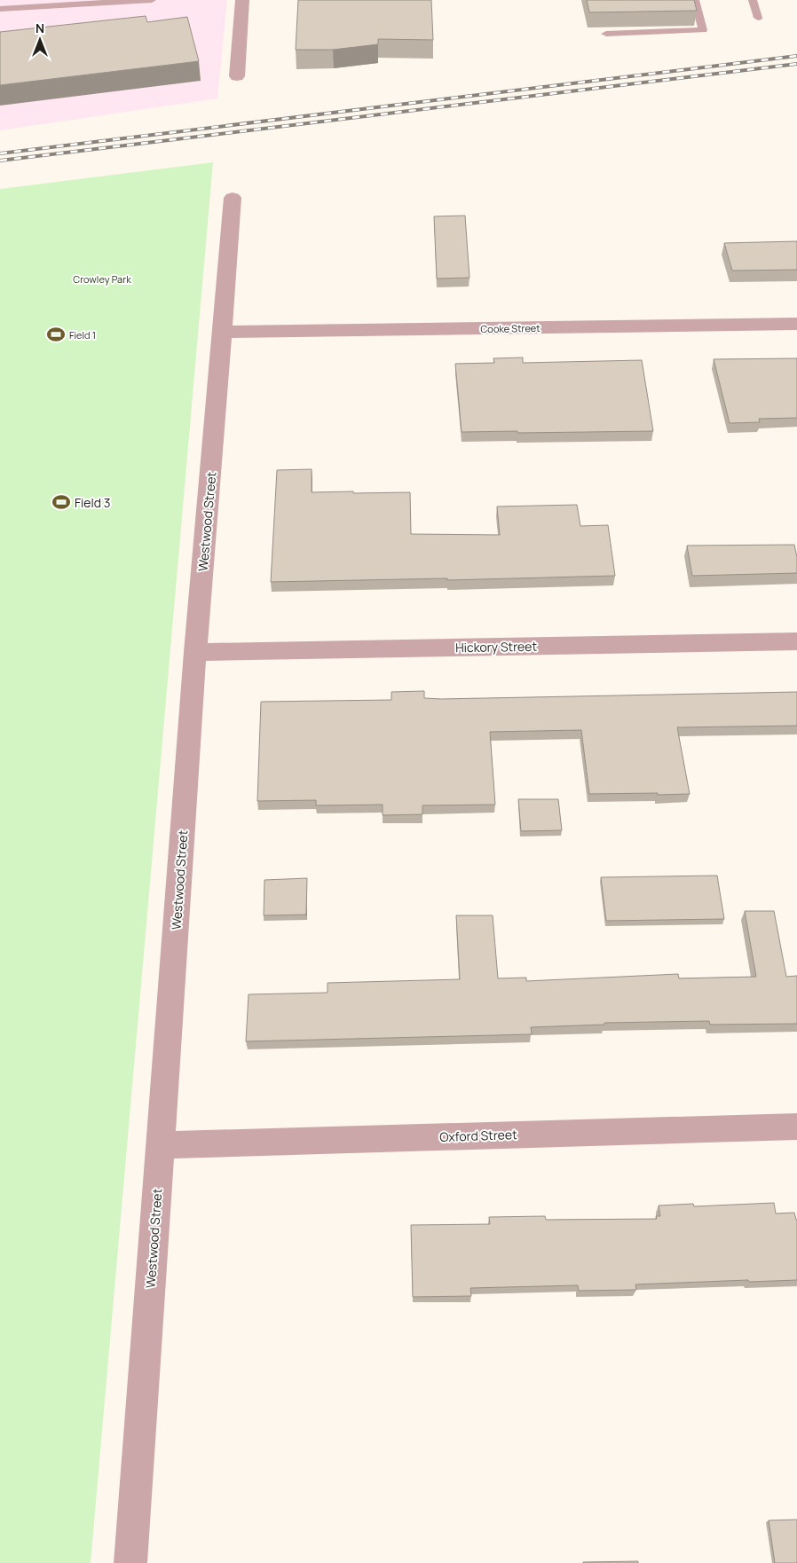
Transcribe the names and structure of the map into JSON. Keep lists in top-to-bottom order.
{
  "streets": {
    "street": [
      "Cooke Street",
      "Westwood Street",
      "Hickory Street",
      "Oxford Street"
    ]
  },
  "crossings": [
    ["Cooke Street", "Westwood Street"],
    ["Westwood Street", "Hickory Street"],
    ["Westwood Street", "Oxford Street"]
  ],
  "parks": ["Crowley Park"],
  "places": {
    "sports": ["Field 1", "Field 3"]
  },
  "north": "top"
}
